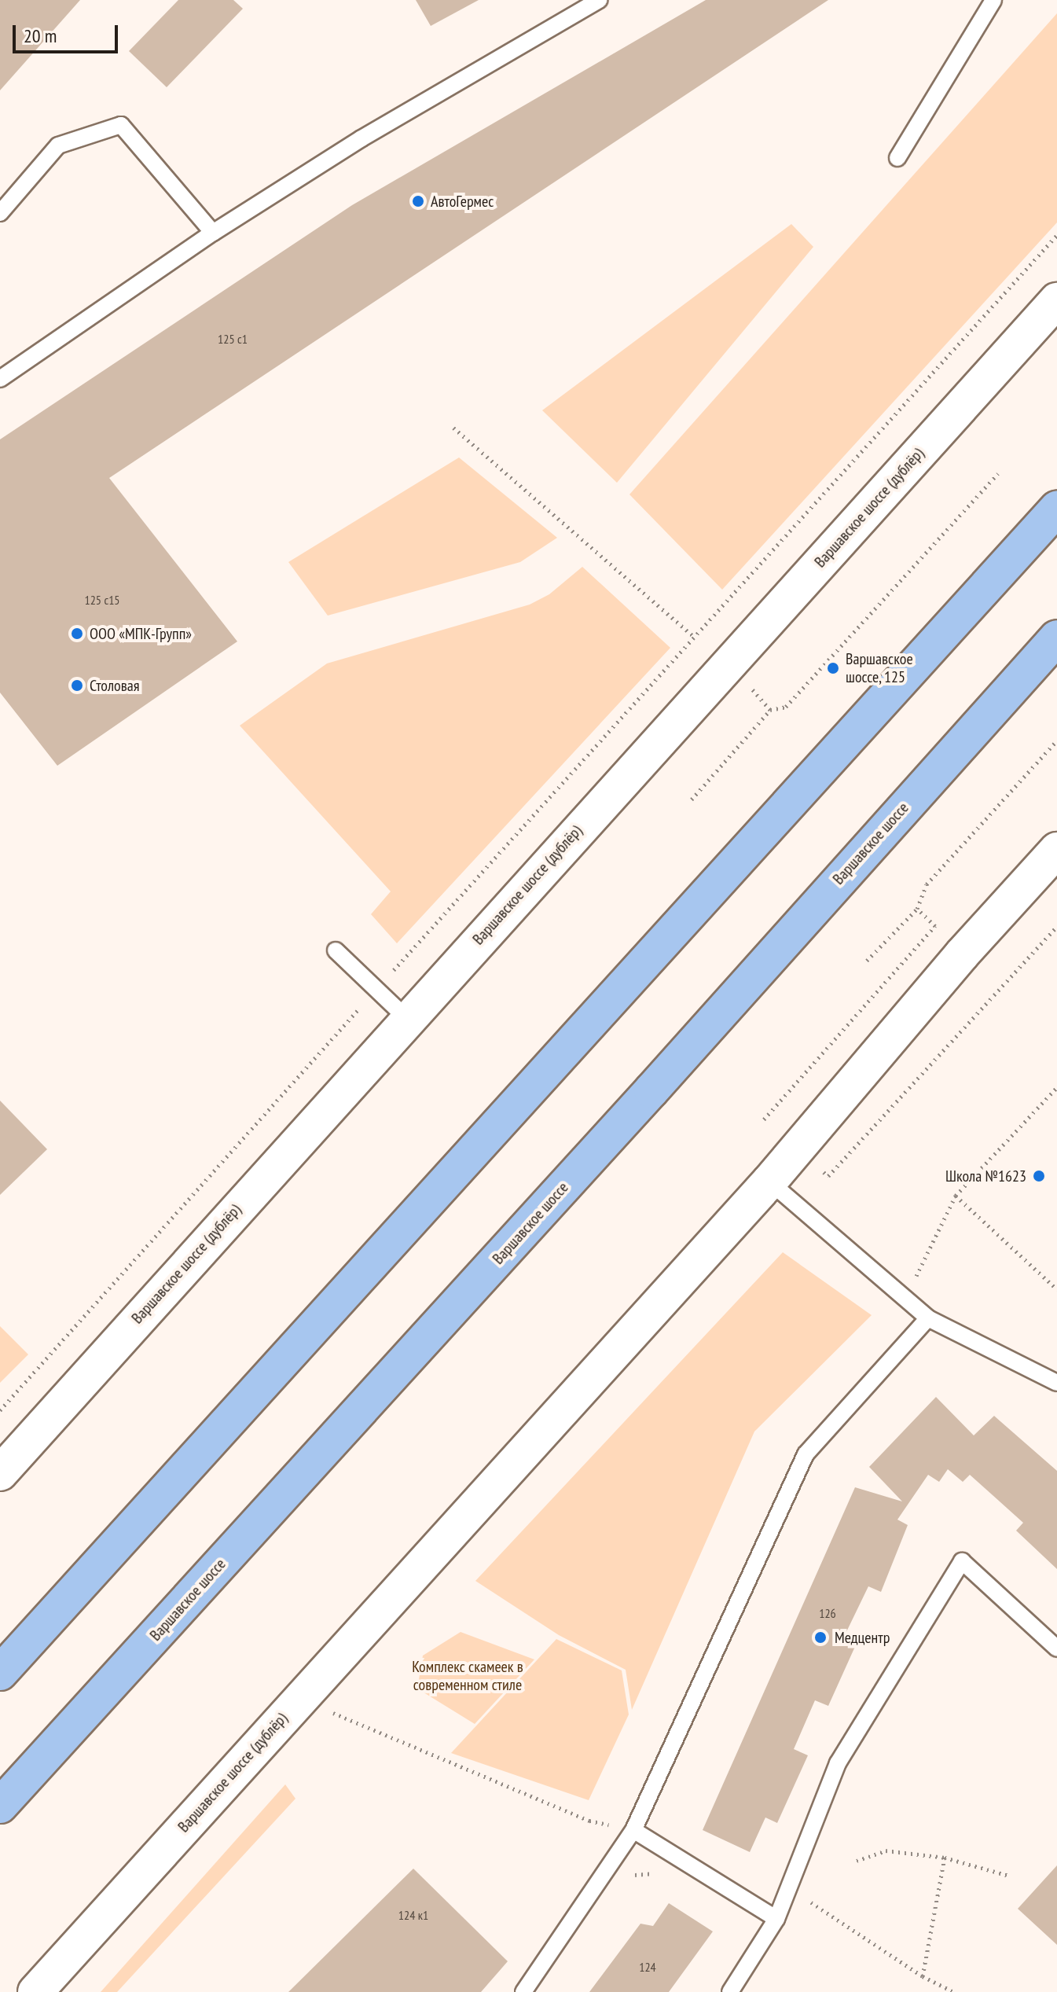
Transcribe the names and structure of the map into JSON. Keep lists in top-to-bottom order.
{
  "streets": {
    "main road": ["Варшавское шоссе (дублёр)", "Варшавское шоссе"]
  },
  "parks": ["Комплекс скамеек в современном стиле"],
  "places": [
    "АвтоГермес",
    "ООО «МПК-Групп»",
    "Варшавское шоссе, 125",
    "Столовая",
    "Школа №1623",
    "Медцентр"
  ],
  "house_numbers": [
    "125 с1",
    "125 с15",
    "126",
    "124 к1",
    "124"
  ],
  "scale_bar": "20 m"
}
